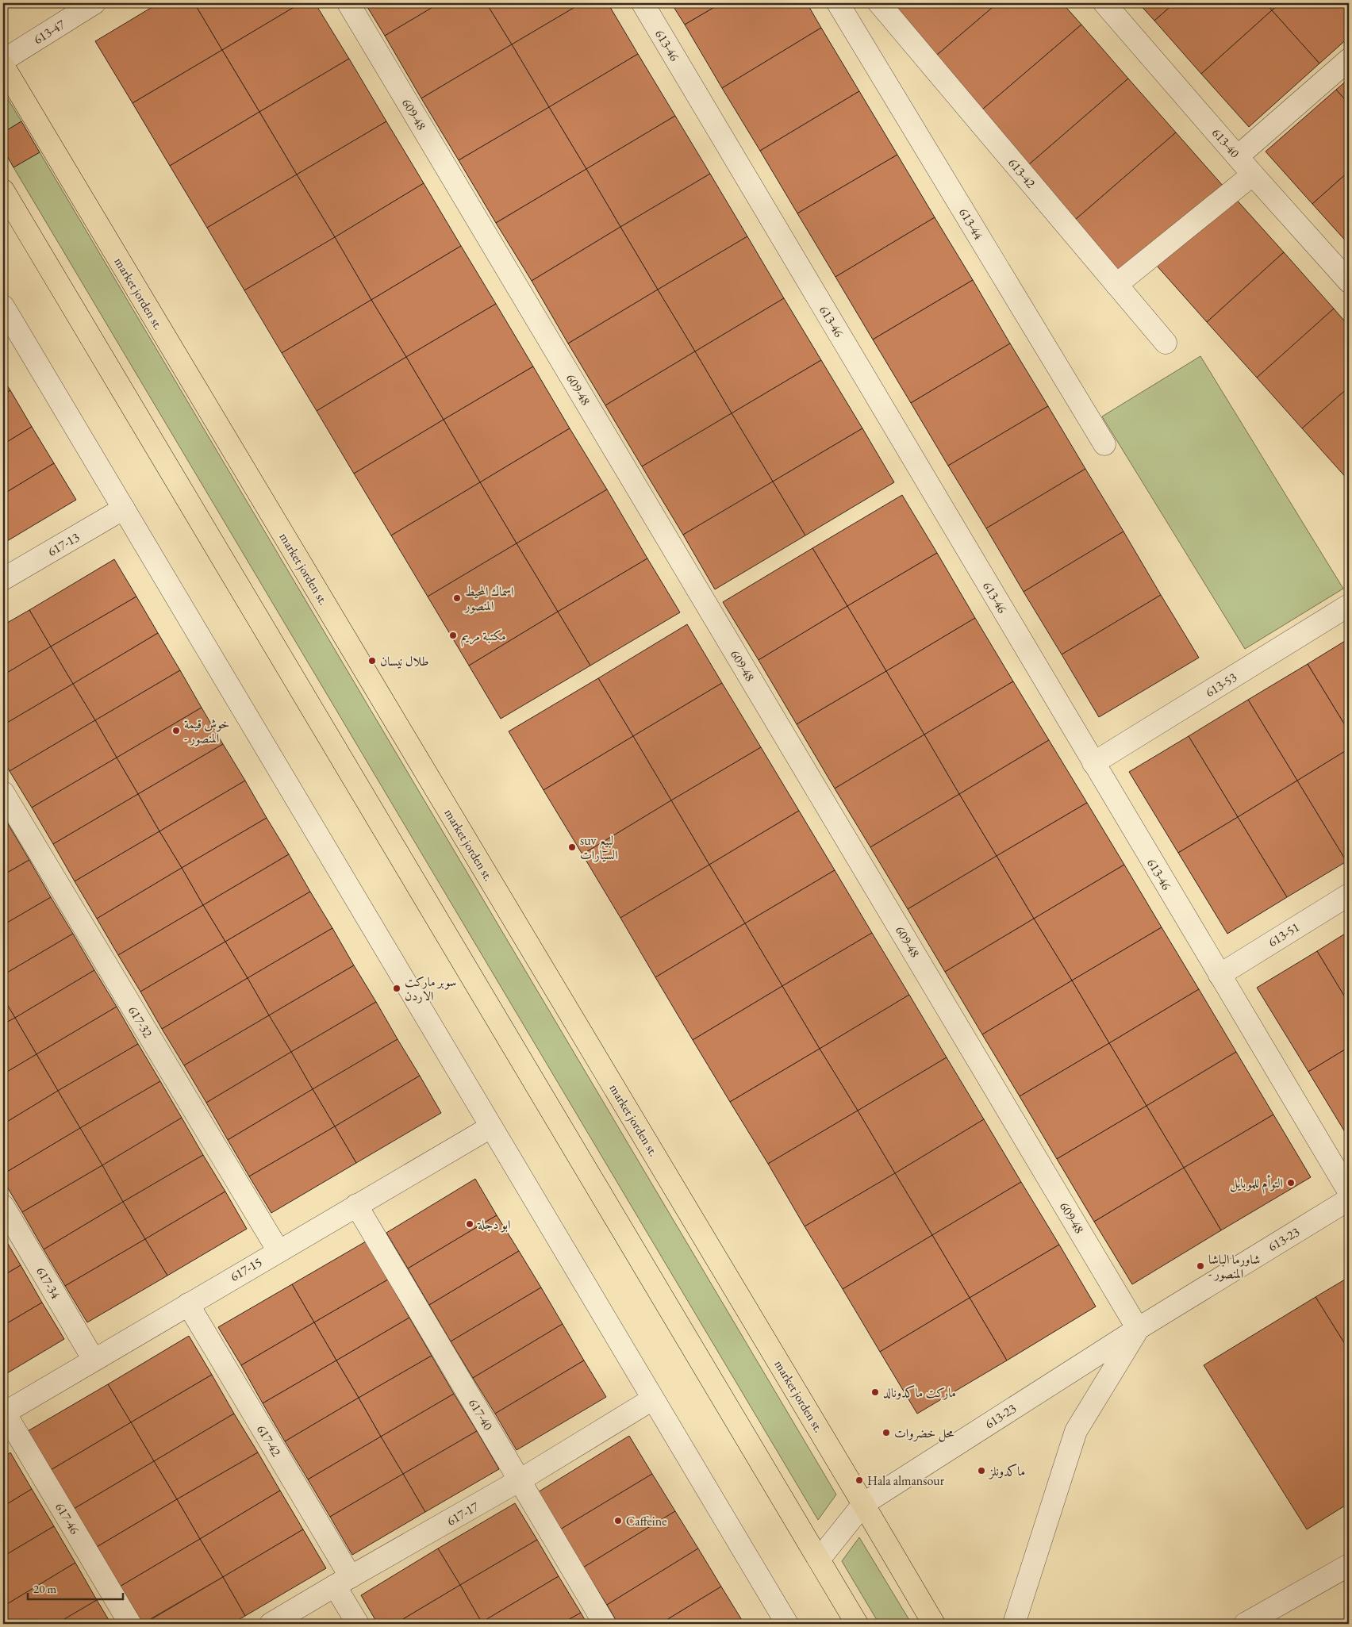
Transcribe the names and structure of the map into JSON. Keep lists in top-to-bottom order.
{
  "streets": {
    "main road": ["market jorden st."],
    "street": [
      "613-47",
      "613-46",
      "609-48",
      "613-40",
      "613-42",
      "613-44",
      "617-13",
      "613-53",
      "613-51",
      "617-32",
      "613-23",
      "617-15",
      "617-34",
      "617-40",
      "617-42",
      "617-17",
      "617-46"
    ]
  },
  "crossings": [
    ["613-46", "613-53"],
    ["613-46", "613-51"],
    ["609-48", "613-23"],
    ["market jorden st.", "613-23"],
    ["617-32", "617-15"],
    ["617-15", "617-34"],
    ["617-15", "617-40"],
    ["617-15", "617-42"],
    ["617-15", "617-46"],
    ["617-40", "617-17"],
    ["617-42", "617-17"]
  ],
  "places": [
    "اسماك المحيط المنصور",
    "مكتبة مريم",
    "طلال نيسان",
    "خوش قيمة - المنصور",
    "suv لبيع السيارات",
    "سوبر ماركت الاردن",
    "التوأم للموبايل",
    "ابو دجلة",
    "شاورما الباشا - المنصور",
    "ماركت ماكدونالد",
    "محل خضروات",
    "ماكدونلز",
    "Hala almansour",
    "Caffeine"
  ],
  "scale_bar": "20 m"
}
